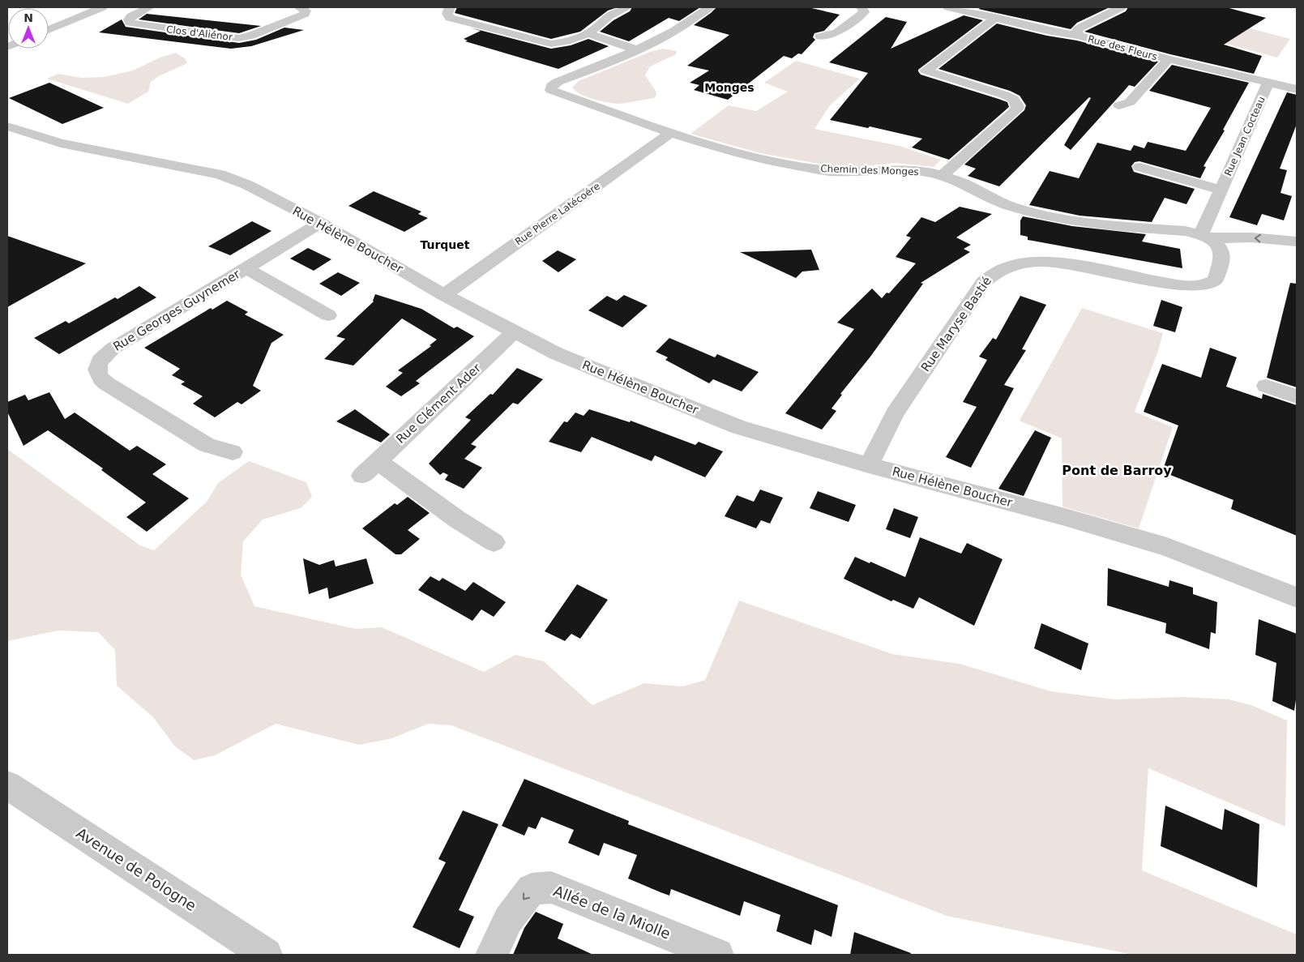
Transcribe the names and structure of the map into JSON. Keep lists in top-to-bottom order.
{
  "streets": {
    "street": [
      "Clos d'Aliénor",
      "Rue des Fleurs",
      "Rue Jean Cocteau",
      "Chemin des Monges",
      "Rue Pierre Latécoére",
      "Rue Hélène Boucher",
      "Rue Georges Guynemer",
      "Rue Maryse Bastié",
      "Rue Clément Ader",
      "Avenue de Pologne",
      "Allée de la Miolle"
    ]
  },
  "crossings": [
    ["Rue des Fleurs", "Rue Jean Cocteau"],
    ["Rue Jean Cocteau", "Chemin des Monges"],
    ["Rue Jean Cocteau", "Rue Maryse Bastié"],
    ["Chemin des Monges", "Rue Pierre Latécoére"],
    ["Chemin des Monges", "Rue Maryse Bastié"],
    ["Rue Pierre Latécoére", "Rue Hélène Boucher"],
    ["Rue Hélène Boucher", "Rue Georges Guynemer"],
    ["Rue Hélène Boucher", "Rue Maryse Bastié"],
    ["Rue Hélène Boucher", "Rue Clément Ader"]
  ],
  "one_way": ["Allée de la Miolle"],
  "districts": ["Monges", "Turquet", "Pont de Barroy"],
  "north": "top"
}
